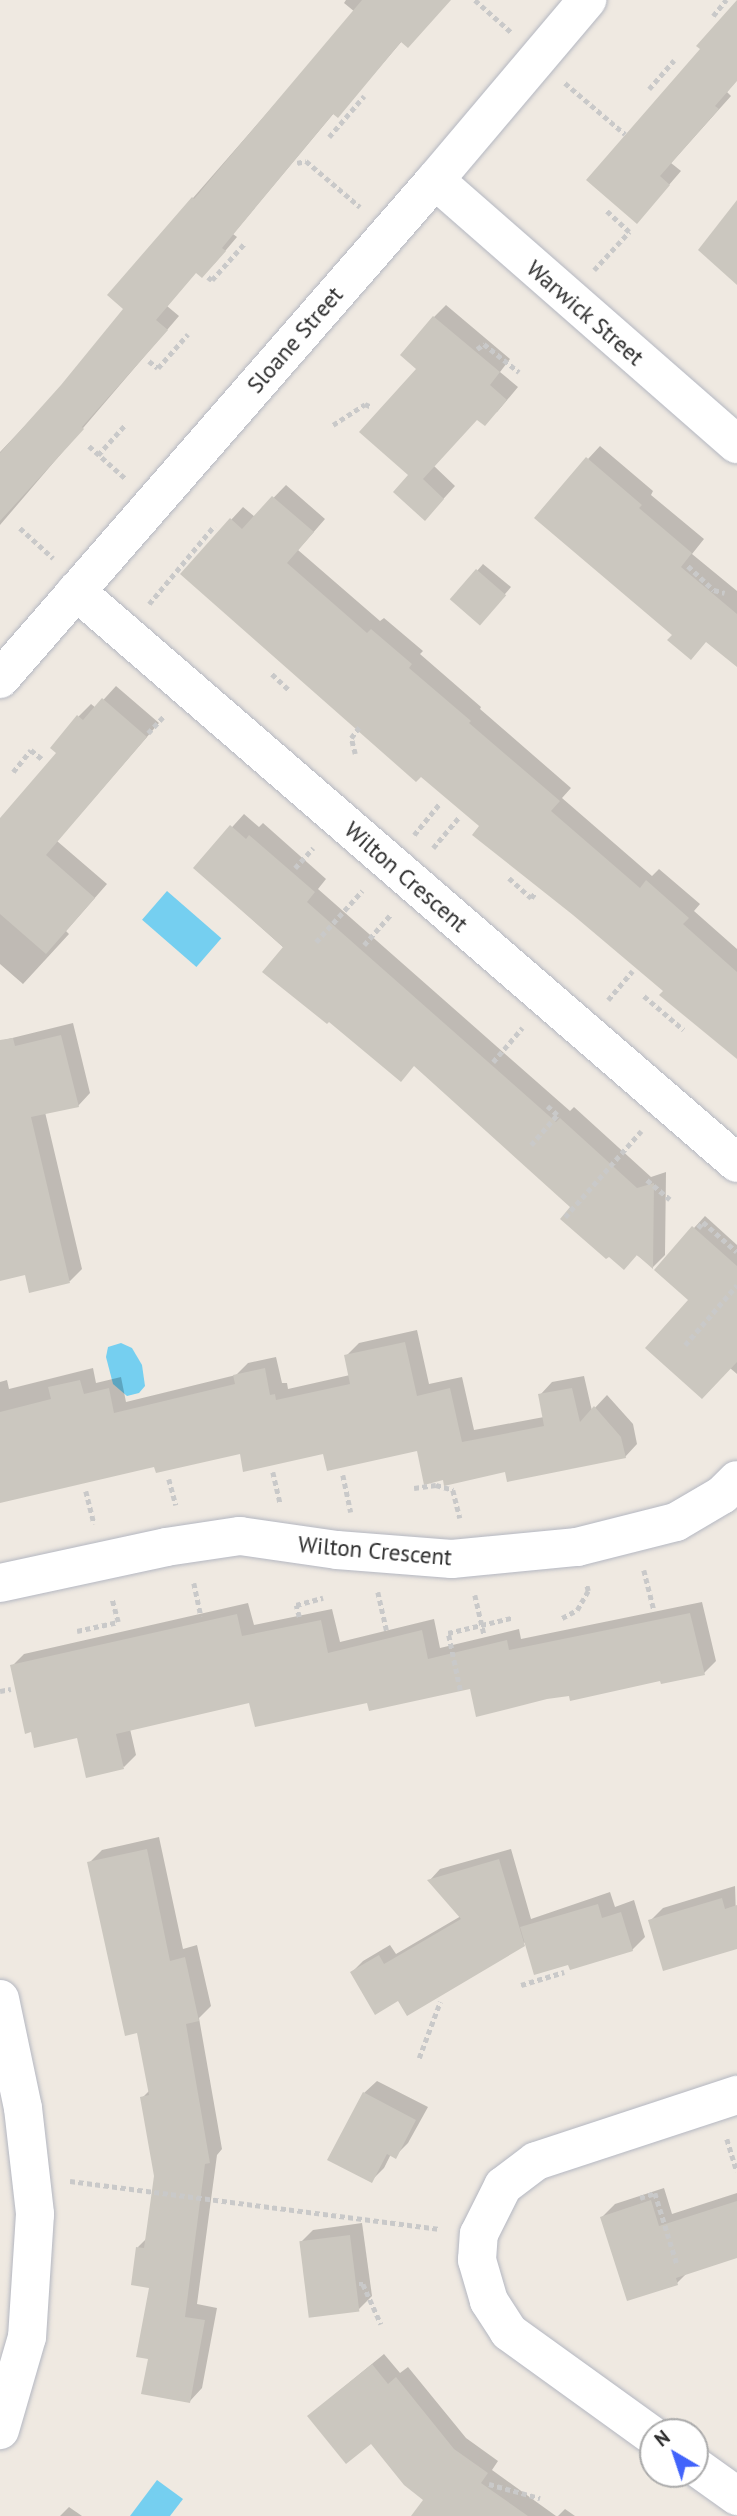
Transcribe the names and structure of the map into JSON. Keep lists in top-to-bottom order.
{
  "streets": {
    "street": ["Warwick Street", "Sloane Street", "Wilton Crescent"]
  },
  "crossings": [
    ["Warwick Street", "Sloane Street"],
    ["Sloane Street", "Wilton Crescent"]
  ],
  "north": "top left"
}
